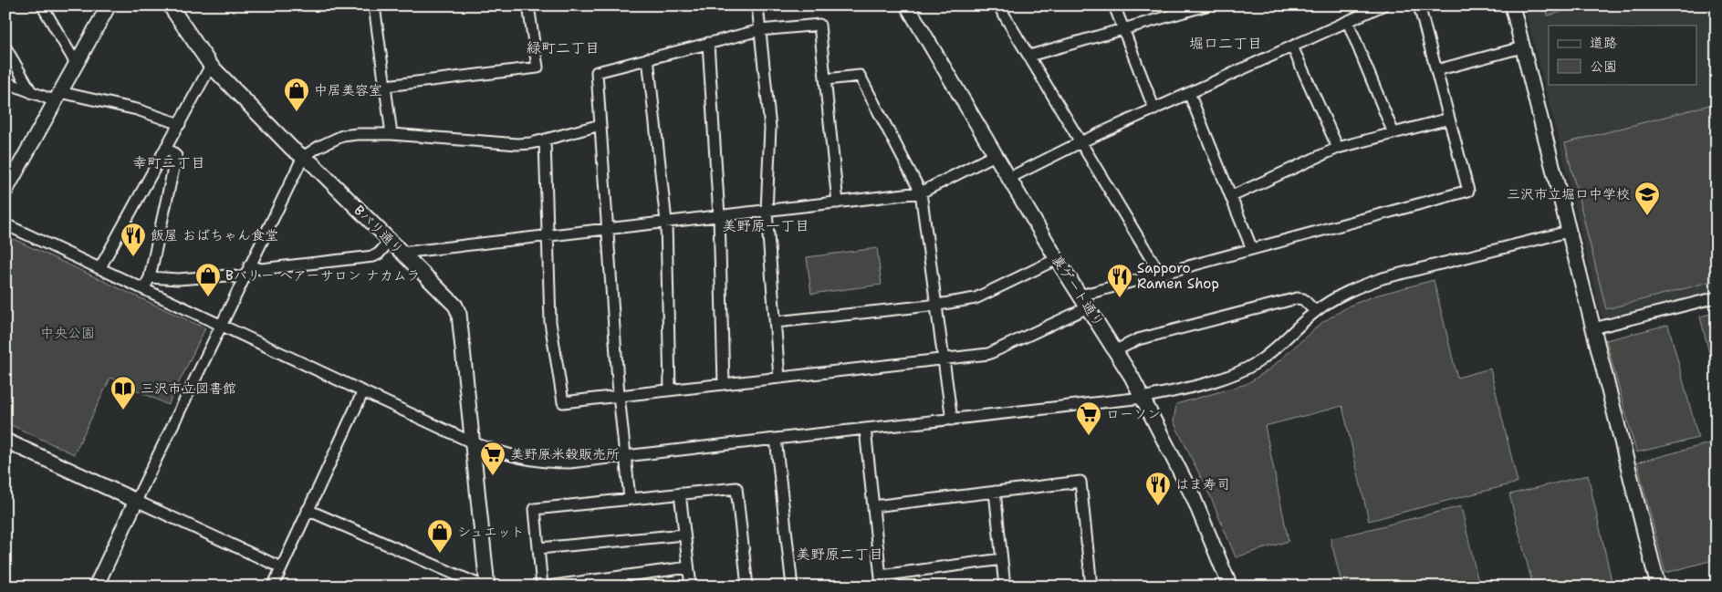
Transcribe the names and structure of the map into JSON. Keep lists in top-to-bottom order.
{
  "streets": {
    "street": ["Bバリ通り", "裏ゲート通り"]
  },
  "districts": [
    "堀口二丁目",
    "緑町二丁目",
    "幸町二丁目",
    "美野原一丁目",
    "美野原二丁目"
  ],
  "parks": ["中央公園"],
  "places": {
    "shop": ["中居美容室", "Bバリー ヘアーサロン ナカムラ", "シュエット"],
    "school or university": ["三沢市立堀口中学校"],
    "restaurant": ["飯屋 おばちゃん食堂", "Sapporo Ramen Shop", "はま寿司"],
    "library": ["三沢市立図書館"],
    "supermarket": ["ローソン", "美野原米穀販売所"]
  },
  "legend": ["道路", "公園"]
}
